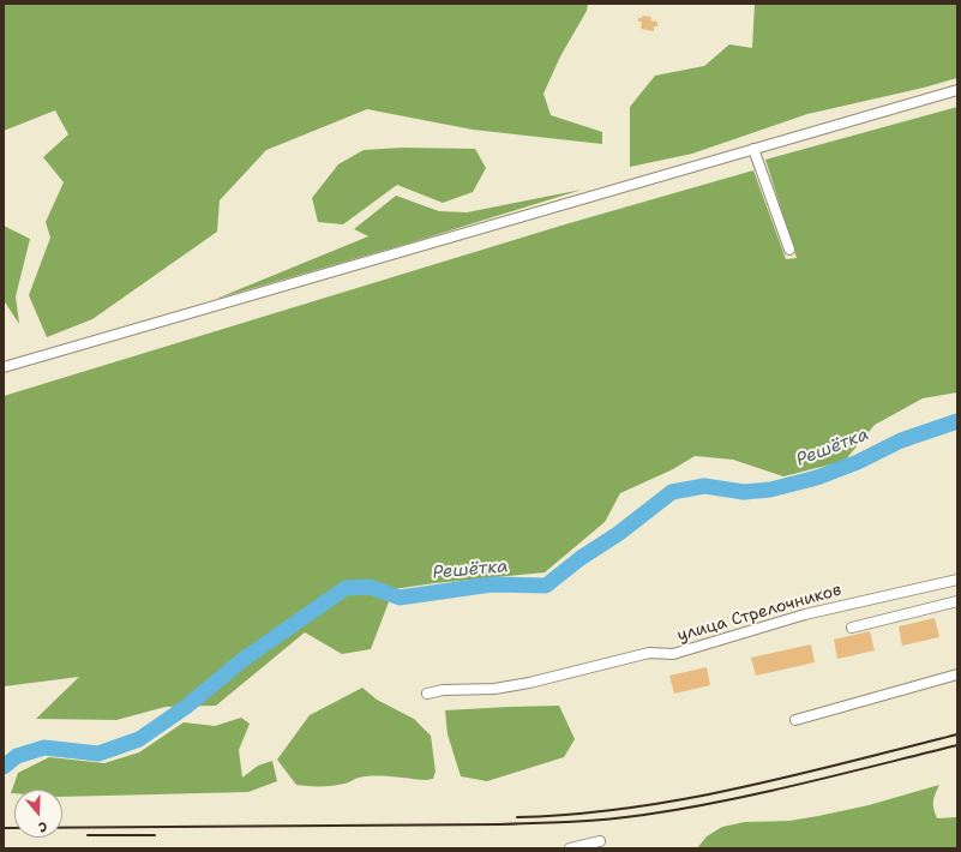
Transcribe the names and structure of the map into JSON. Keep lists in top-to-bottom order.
{
  "streets": {
    "street": ["улица Стрелочников"]
  },
  "water": ["Решётка"],
  "north": "bottom"
}
